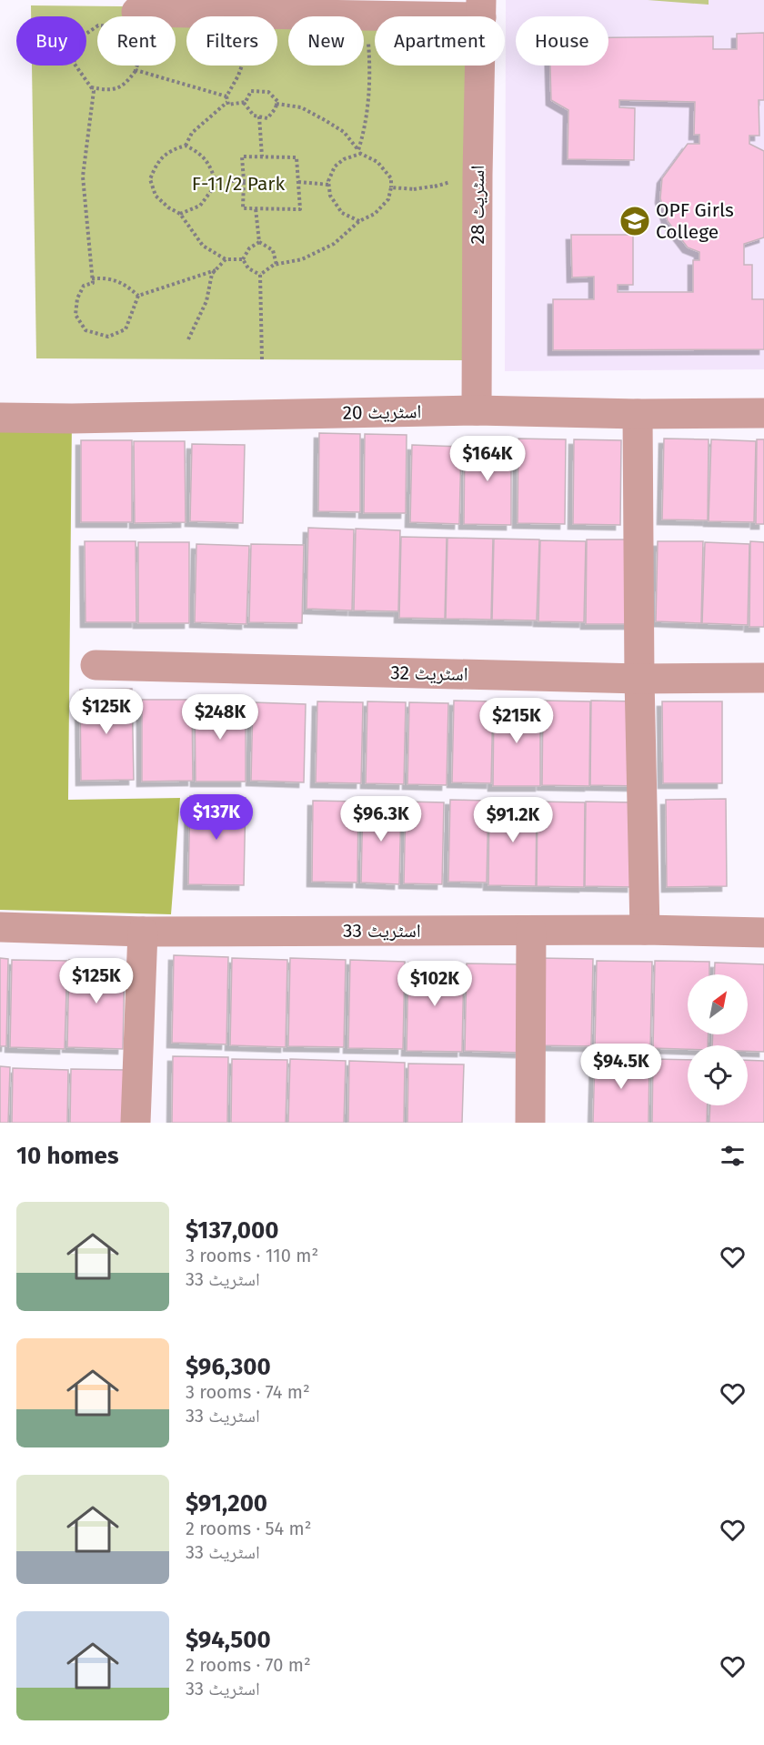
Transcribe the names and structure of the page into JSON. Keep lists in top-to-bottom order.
{
  "streets": {
    "street": [
      "اسٹریٹ 28",
      "اسٹریٹ 20",
      "اسٹریٹ 32",
      "اسٹریٹ 33"
    ]
  },
  "crossings": [
    ["اسٹریٹ 28", "اسٹریٹ 20"]
  ],
  "parks": ["F-11/2 Park"],
  "places": {
    "school or university": ["OPF Girls College"]
  },
  "north": "top right",
  "page": {
    "chip": [
      "Buy",
      "Rent",
      "Filters",
      "New",
      "Apartment",
      "House"
    ],
    "price": [
      "$164K",
      "$125K",
      "$248K",
      "$215K",
      "$137K",
      "$96.3K",
      "$91.2K",
      "$125K",
      "$102K",
      "$94.5K"
    ],
    "heading": "10 homes",
    "list": [
      {
        "name": "$137,000",
        "note": "3 rooms · 110 m² · اسٹریٹ 33"
      },
      {
        "name": "$96,300",
        "note": "3 rooms · 74 m² · اسٹریٹ 33"
      },
      {
        "name": "$91,200",
        "note": "2 rooms · 54 m² · اسٹریٹ 33"
      },
      {
        "name": "$94,500",
        "note": "2 rooms · 70 m² · اسٹریٹ 33"
      }
    ]
  }
}
